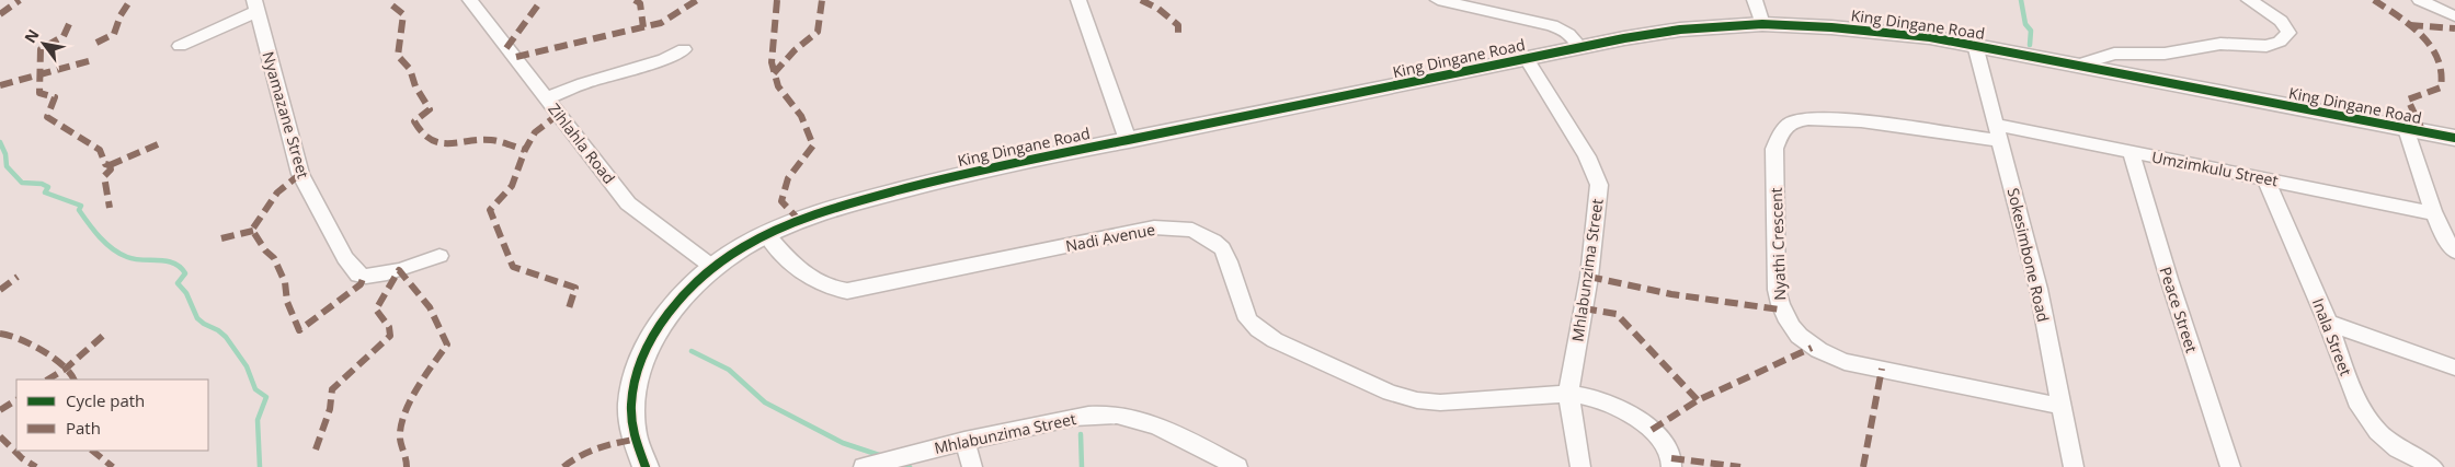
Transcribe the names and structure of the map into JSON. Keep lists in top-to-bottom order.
{
  "streets": {
    "street": [
      "King Dingane Road",
      "Nyamazane Street",
      "Zihlahla Road",
      "Umzimkulu Street",
      "Nadi Avenue",
      "Nyathi Crescent",
      "Sokesimbone Road",
      "Mhlabunzima Street",
      "Peace Street",
      "Inala Street"
    ]
  },
  "crossings": [
    ["King Dingane Road", "Zihlahla Road"],
    ["King Dingane Road", "Nadi Avenue"],
    ["King Dingane Road", "Sokesimbone Road"],
    ["King Dingane Road", "Mhlabunzima Street"],
    ["Umzimkulu Street", "Nyathi Crescent"],
    ["Umzimkulu Street", "Sokesimbone Road"],
    ["Umzimkulu Street", "Peace Street"],
    ["Umzimkulu Street", "Inala Street"],
    ["Nadi Avenue", "Mhlabunzima Street"],
    ["Nyathi Crescent", "Sokesimbone Road"]
  ],
  "legend": ["Cycle path", "Path"],
  "north": "top left"
}
